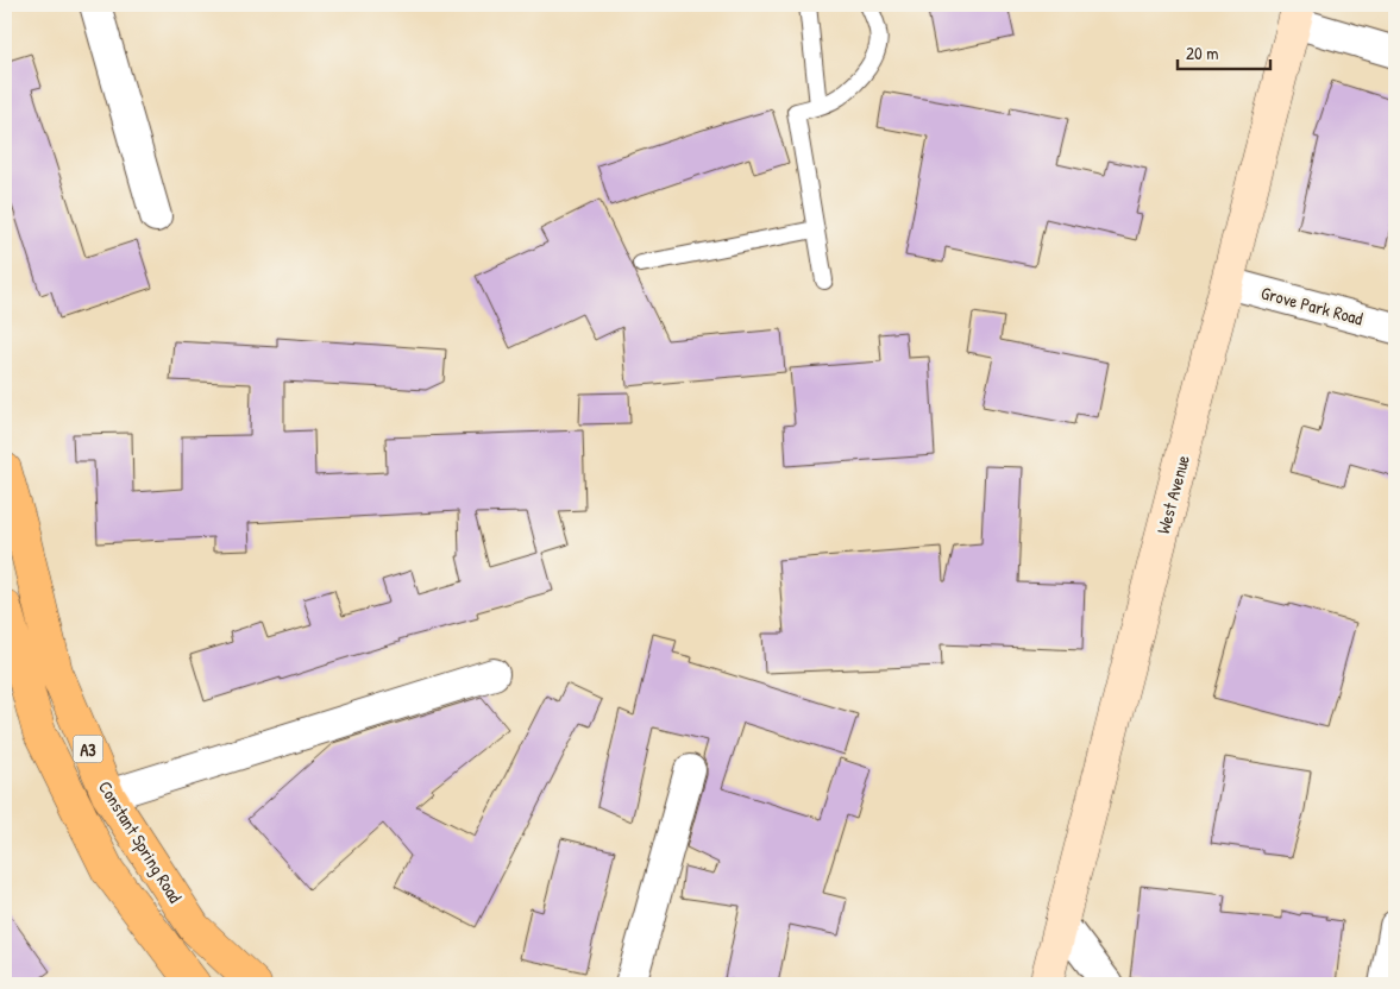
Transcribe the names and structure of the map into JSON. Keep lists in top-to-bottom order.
{
  "streets": {
    "main road": ["A3", "Constant Spring Road"],
    "street": ["Grove Park Road", "West Avenue"]
  },
  "crossings": [
    ["Grove Park Road", "West Avenue"]
  ],
  "scale_bar": "20 m"
}
